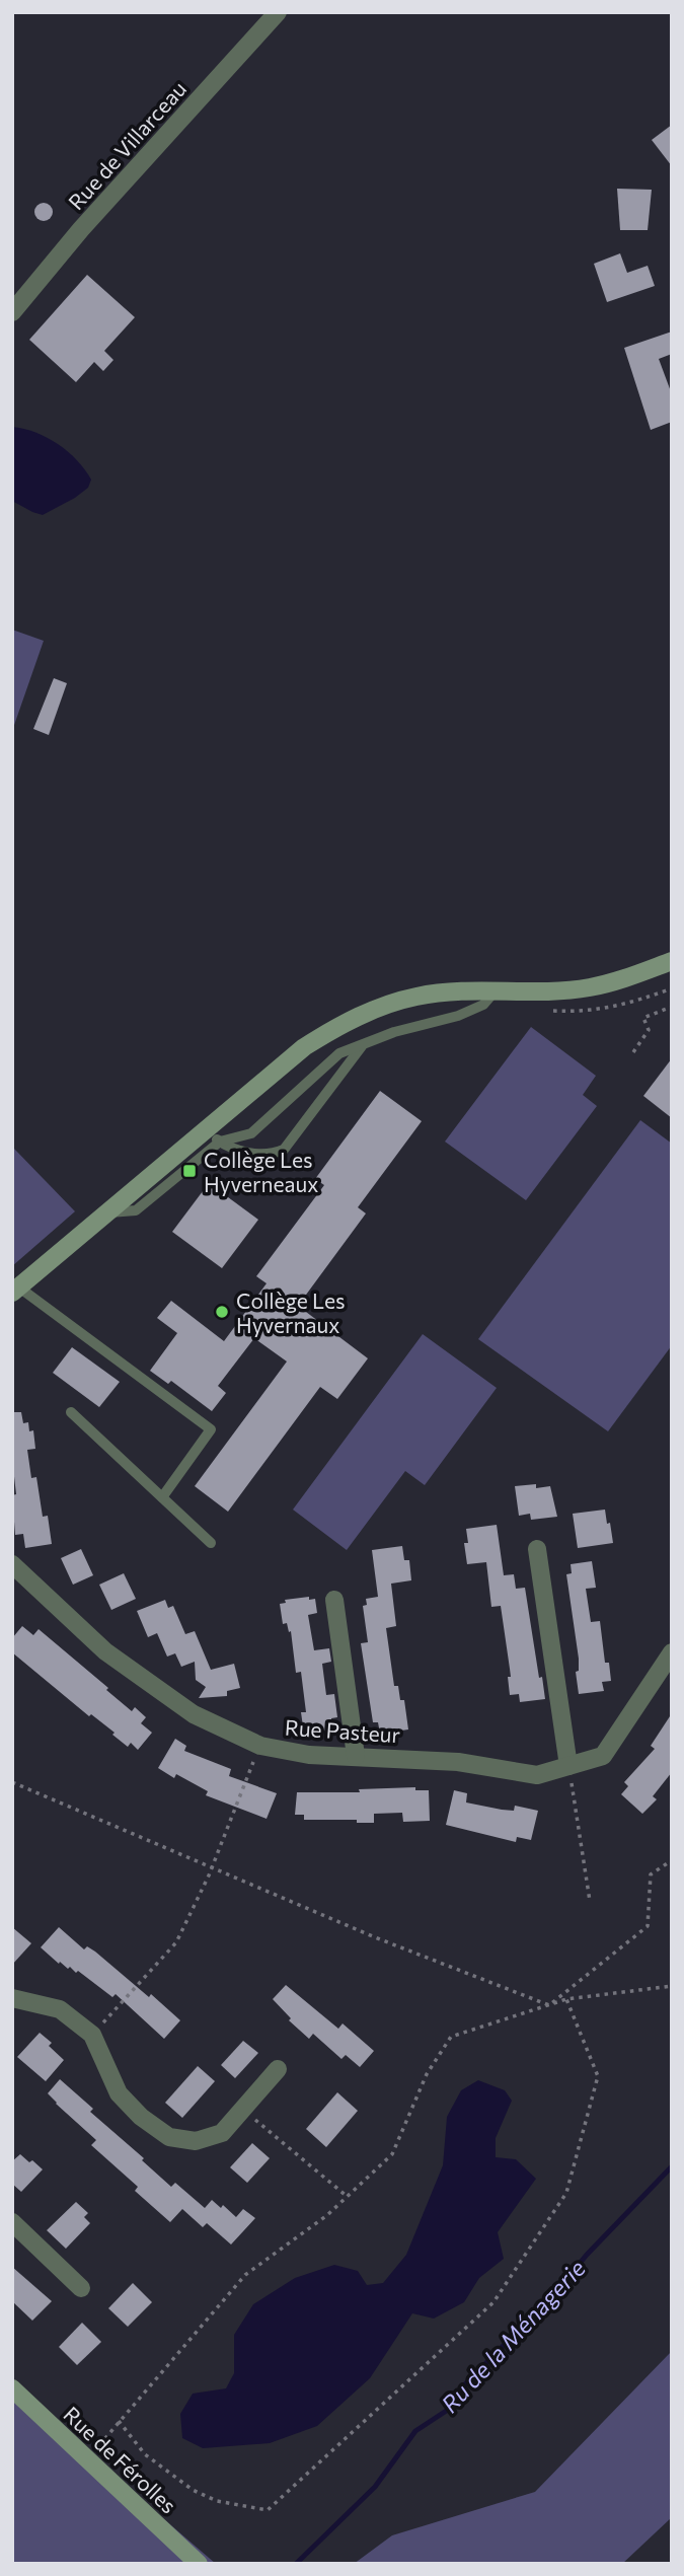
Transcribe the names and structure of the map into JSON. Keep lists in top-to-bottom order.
{
  "streets": {
    "street": ["Rue de Villarceau", "Rue Pasteur", "Rue de Férolles"]
  },
  "water": ["Ru de la Ménagerie"],
  "places": {
    "transit": ["Collège Les Hyverneaux"],
    "other": ["Collège Les Hyvernaux"]
  }
}
